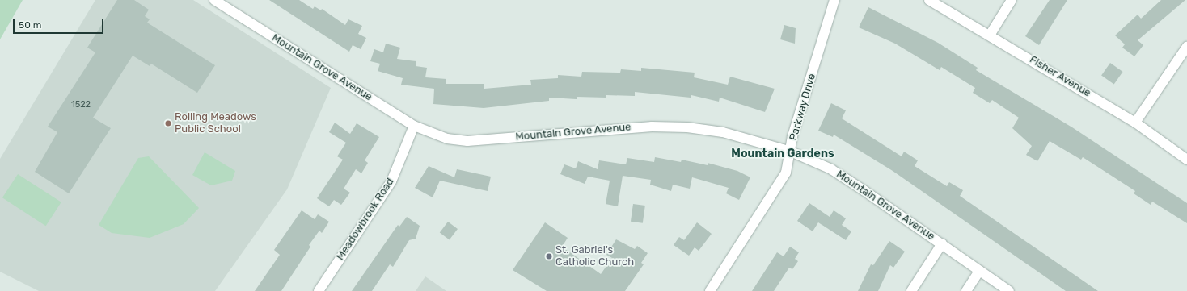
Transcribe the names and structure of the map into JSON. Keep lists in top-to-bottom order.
{
  "streets": {
    "street": [
      "Mountain Grove Avenue",
      "Fisher Avenue",
      "Parkway Drive",
      "Meadowbrook Road"
    ]
  },
  "crossings": [
    ["Mountain Grove Avenue", "Parkway Drive"],
    ["Mountain Grove Avenue", "Meadowbrook Road"]
  ],
  "districts": ["Mountain Gardens"],
  "places": ["Rolling Meadows Public School", "St. Gabriel's Catholic Church"],
  "house_numbers": ["1522"],
  "scale_bar": "50 m"
}
